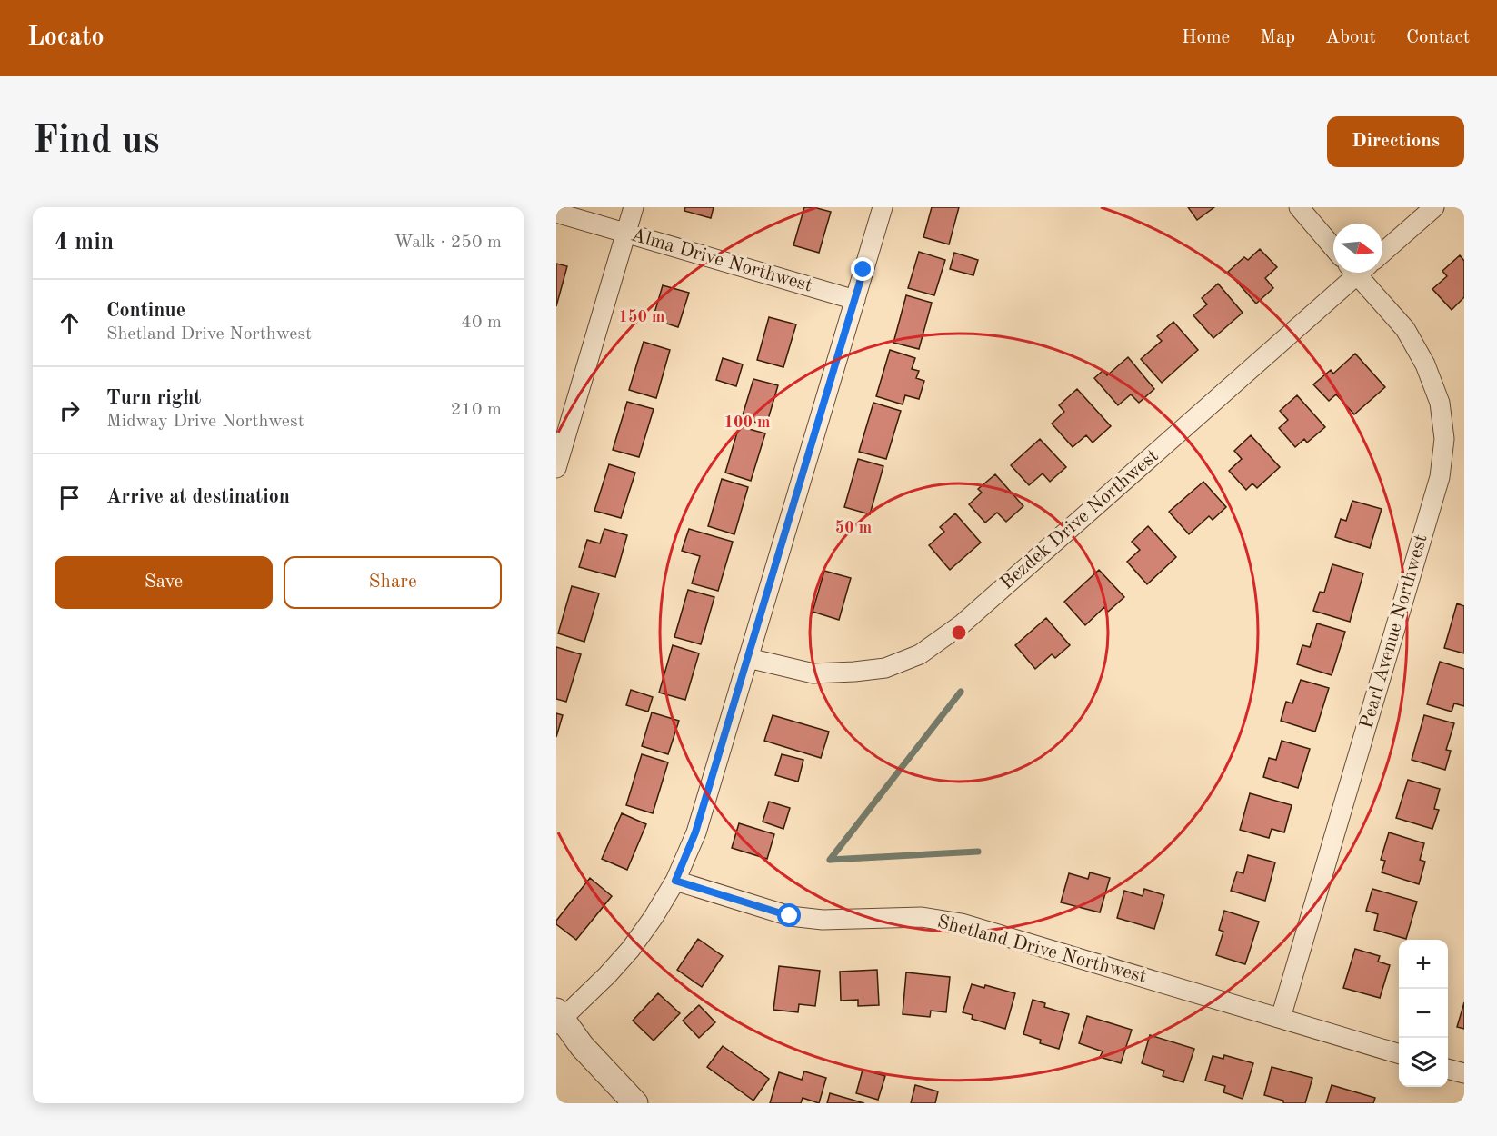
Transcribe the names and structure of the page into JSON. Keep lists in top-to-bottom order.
{
  "streets": {
    "street": [
      "Alma Drive Northwest",
      "Bezdek Drive Northwest",
      "Pearl Avenue Northwest",
      "Shetland Drive Northwest"
    ]
  },
  "crossings": [
    ["Pearl Avenue Northwest", "Shetland Drive Northwest"]
  ],
  "north": "right",
  "page": {
    "header": "Locato",
    "nav": [
      "Home",
      "Map",
      "About",
      "Contact"
    ],
    "buttons": [
      "Directions",
      ["Save", "Share"]
    ],
    "title": "Find us",
    "heading": ["4 min", "Walk · 250 m"],
    "list": [
      ["Continue", "Shetland Drive Northwest", "40 m"],
      ["Turn right", "Midway Drive Northwest", "210 m"],
      "Arrive at destination"
    ],
    "map_buttons": ["+", "−"]
  },
  "rings": ["150 m", "100 m", "50 m"]
}
